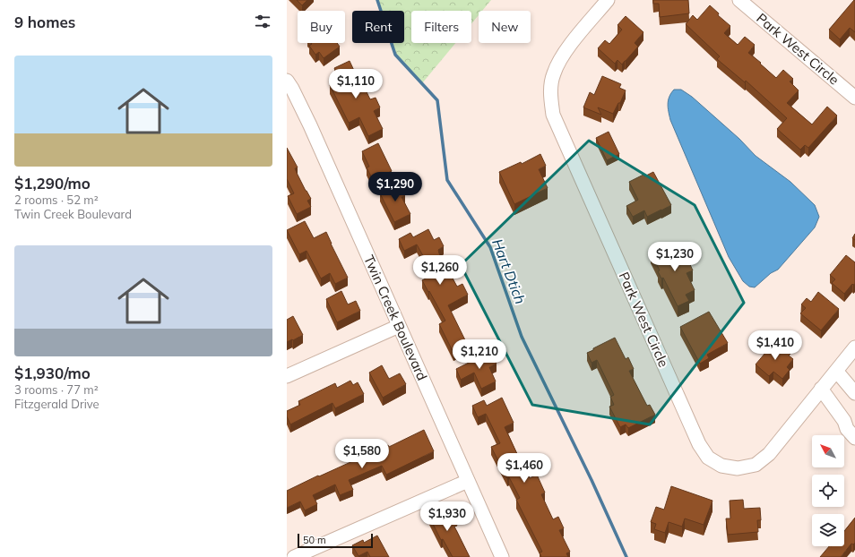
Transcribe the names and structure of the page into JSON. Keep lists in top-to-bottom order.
{
  "streets": {
    "street": ["Park West Circle", "Twin Creek Boulevard"]
  },
  "water": ["Hart Dtich"],
  "scale_bar": "50 m",
  "north": "top left",
  "page": {
    "heading": "9 homes",
    "chip": [
      "Buy",
      "Rent",
      "Filters",
      "New"
    ],
    "list": [
      {
        "name": "$1,290/mo",
        "note": "2 rooms · 52 m² · Twin Creek Boulevard"
      },
      {
        "name": "$1,930/mo",
        "note": "3 rooms · 77 m² · Fitzgerald Drive"
      }
    ],
    "price": [
      "$1,110",
      "$1,290",
      "$1,230",
      "$1,260",
      "$1,410",
      "$1,210",
      "$1,580",
      "$1,460",
      "$1,930"
    ],
    "scale": "50 m"
  }
}
